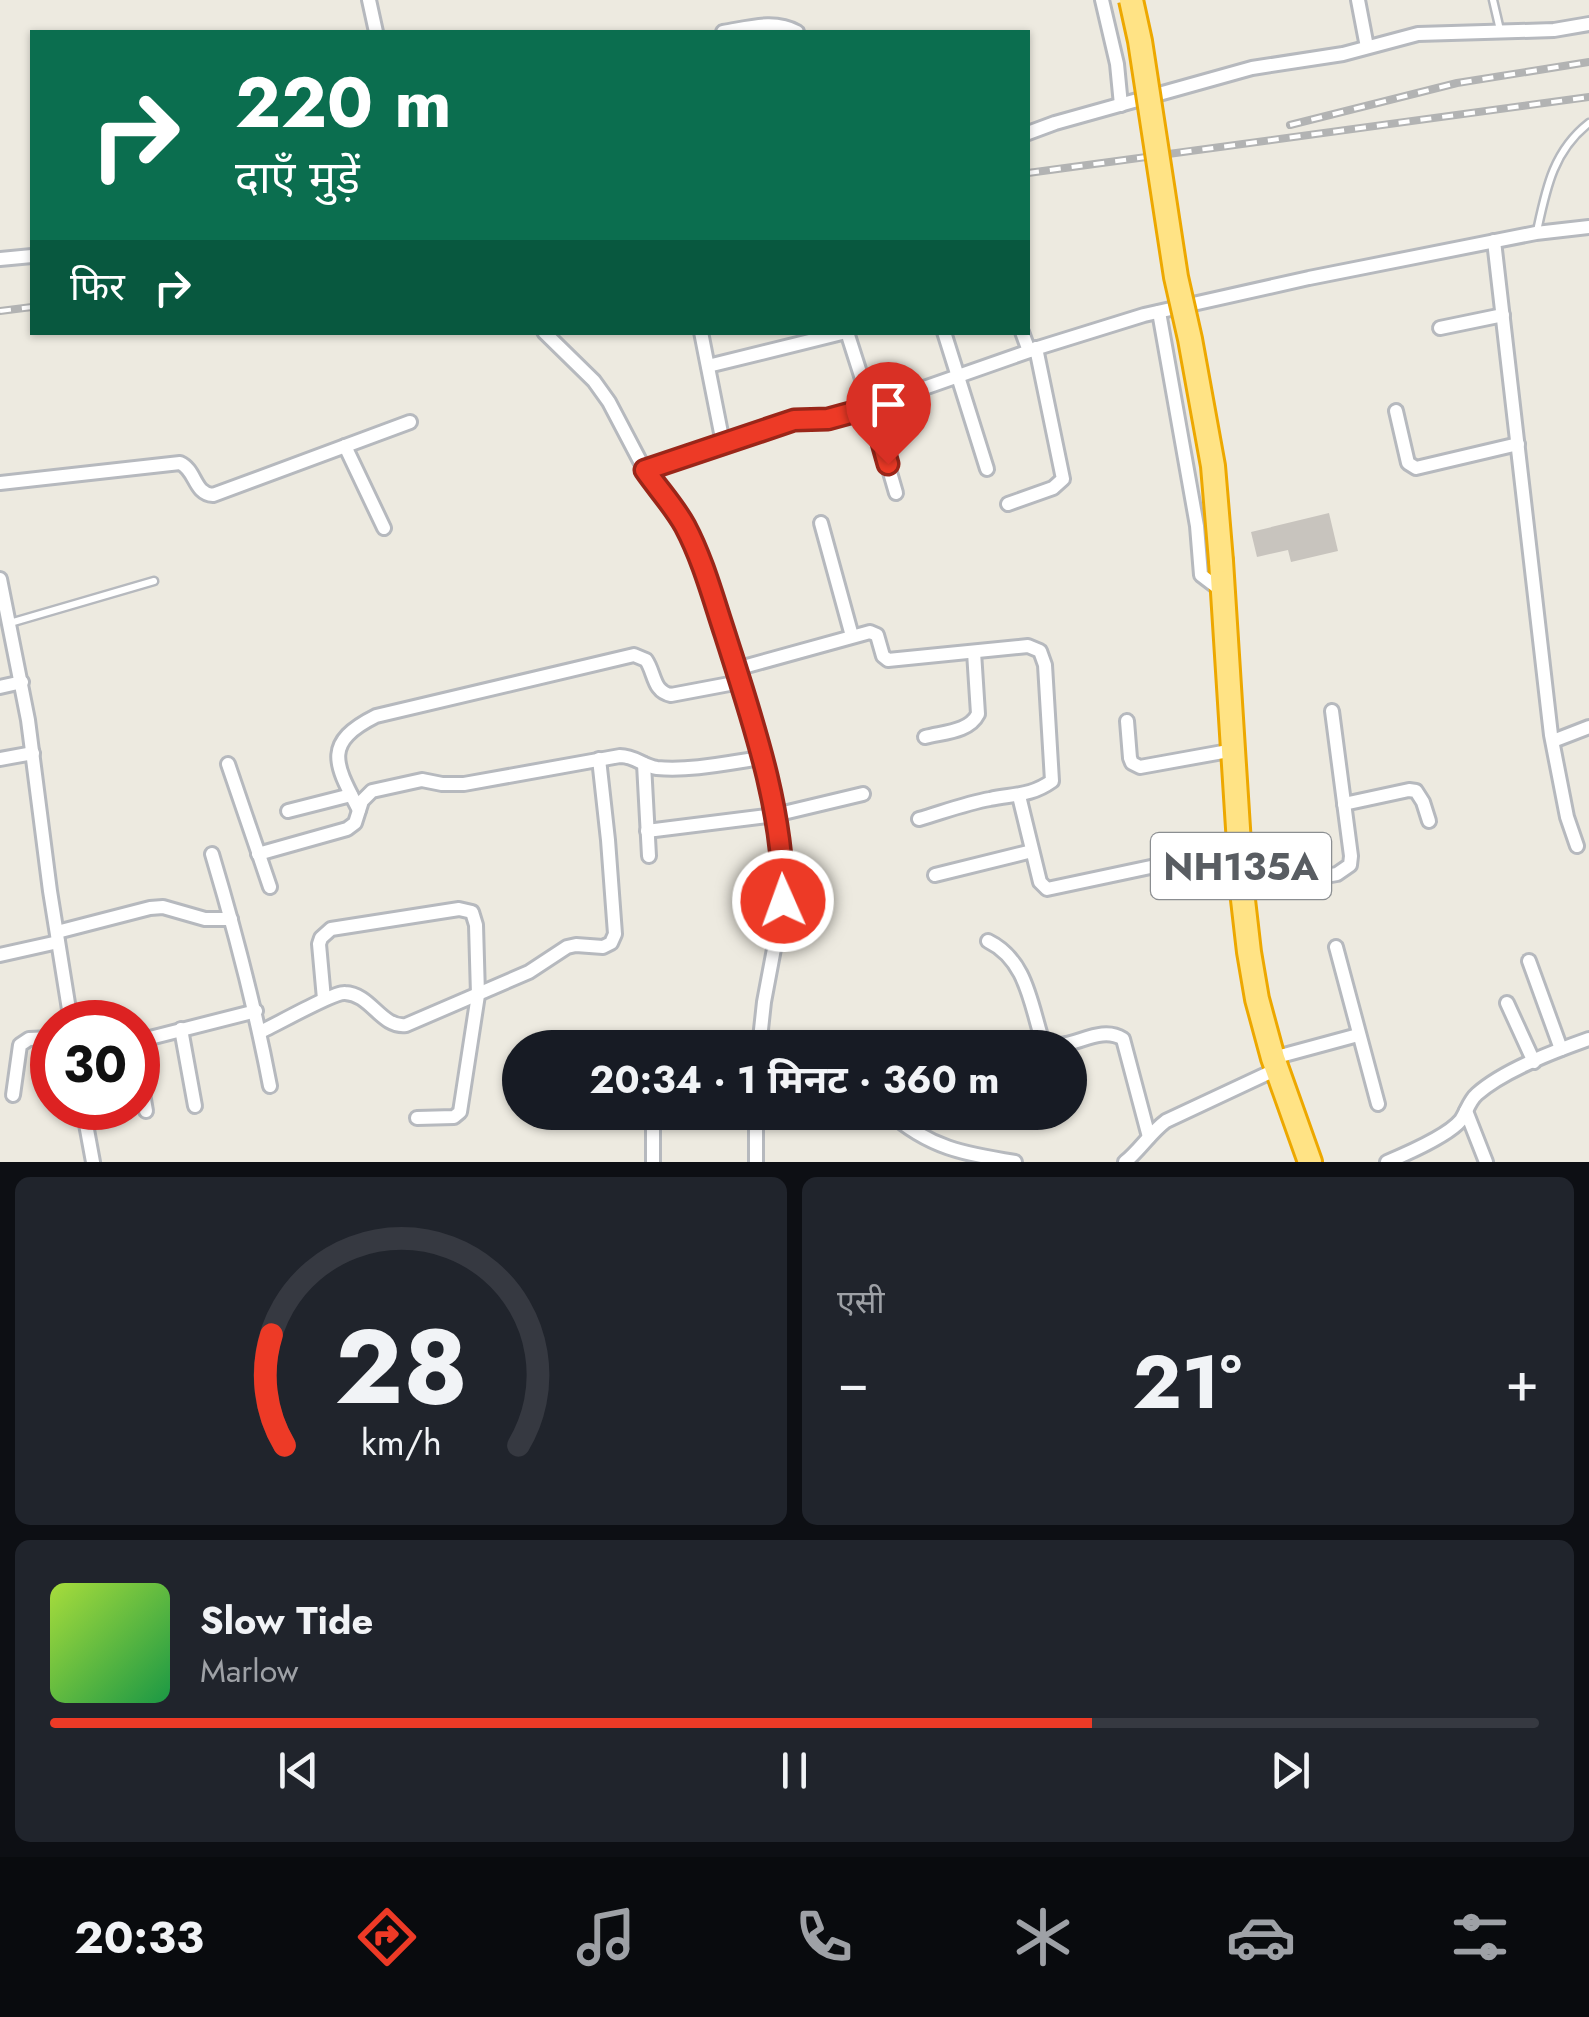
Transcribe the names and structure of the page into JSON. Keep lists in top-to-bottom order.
{
  "streets": {
    "highway": ["NH135A"]
  },
  "page": {
    "turn": ["220 m", "दाएँ मुड़ें"],
    "then": "फिर",
    "limit": "30",
    "trip": "20:34 · 1 मिनट · 360 m",
    "tile": "एसी",
    "heat": ["−", "21°", "+"],
    "song": ["Slow Tide", "Marlow"],
    "tabs": "20:33",
    "gauge": ["28", "km/h"]
  }
}
